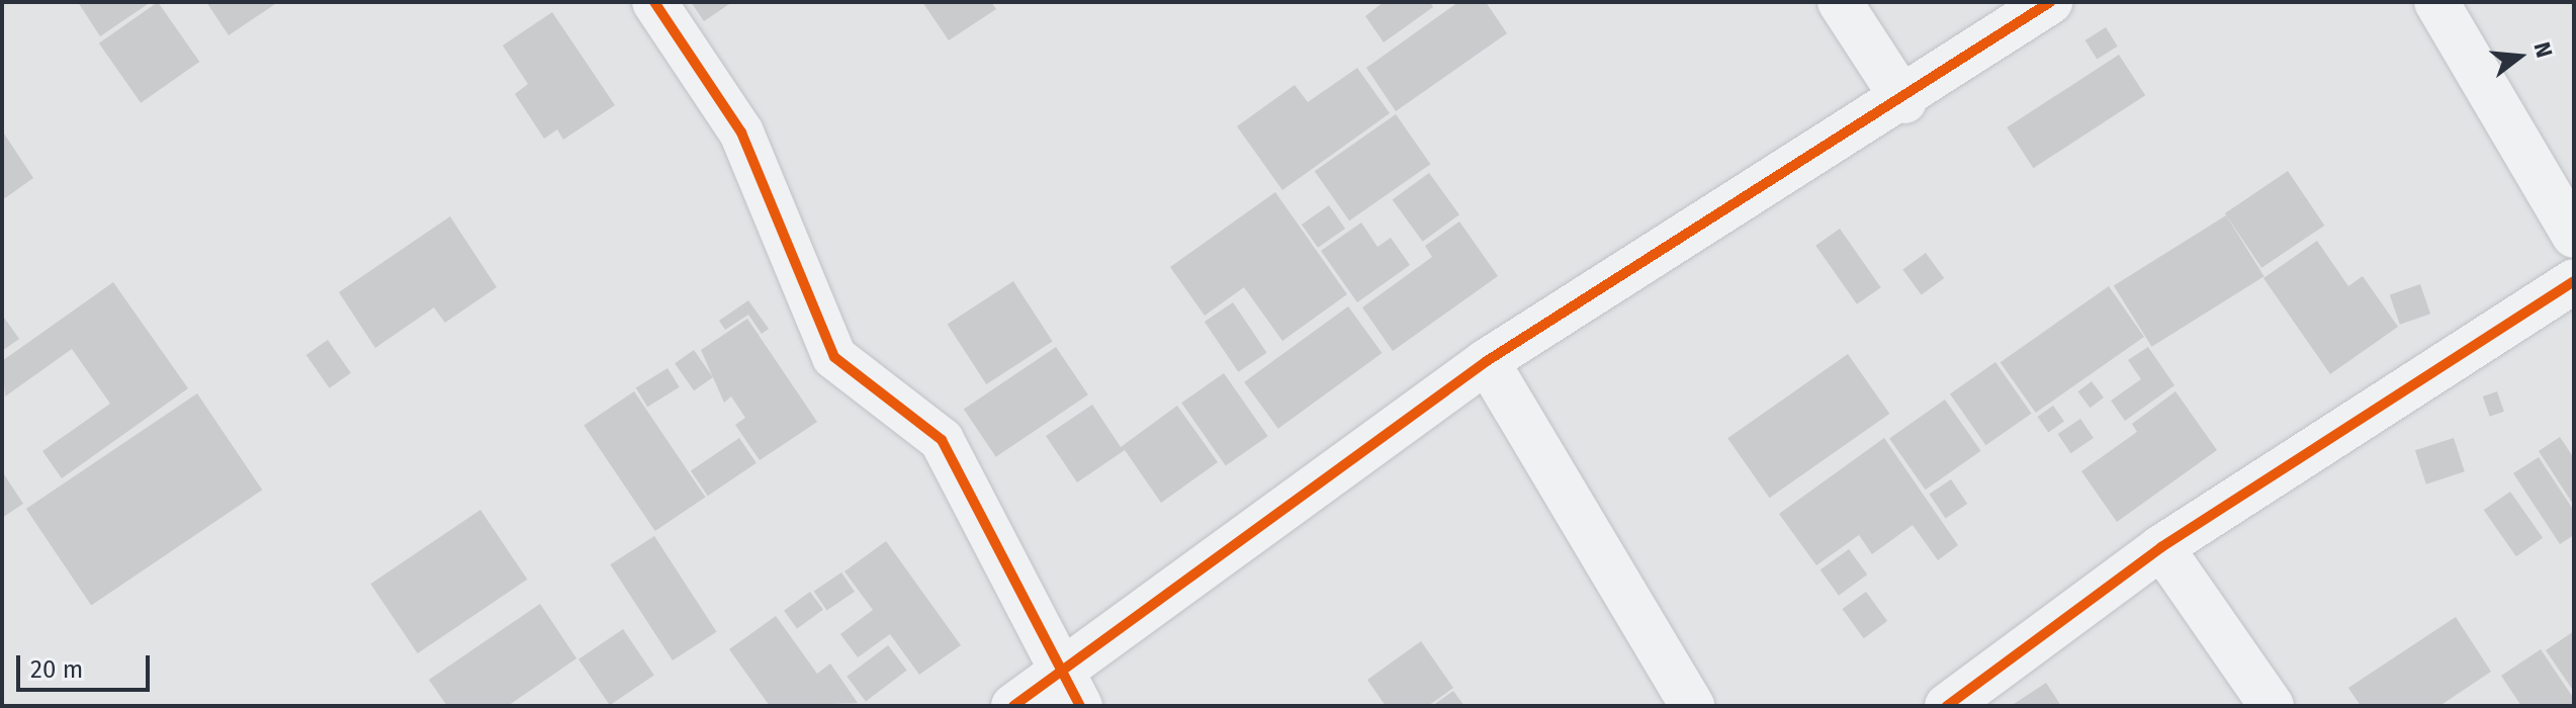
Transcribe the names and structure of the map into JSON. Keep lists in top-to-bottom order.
{
  "scale_bar": "20 m",
  "north": "right"
}
